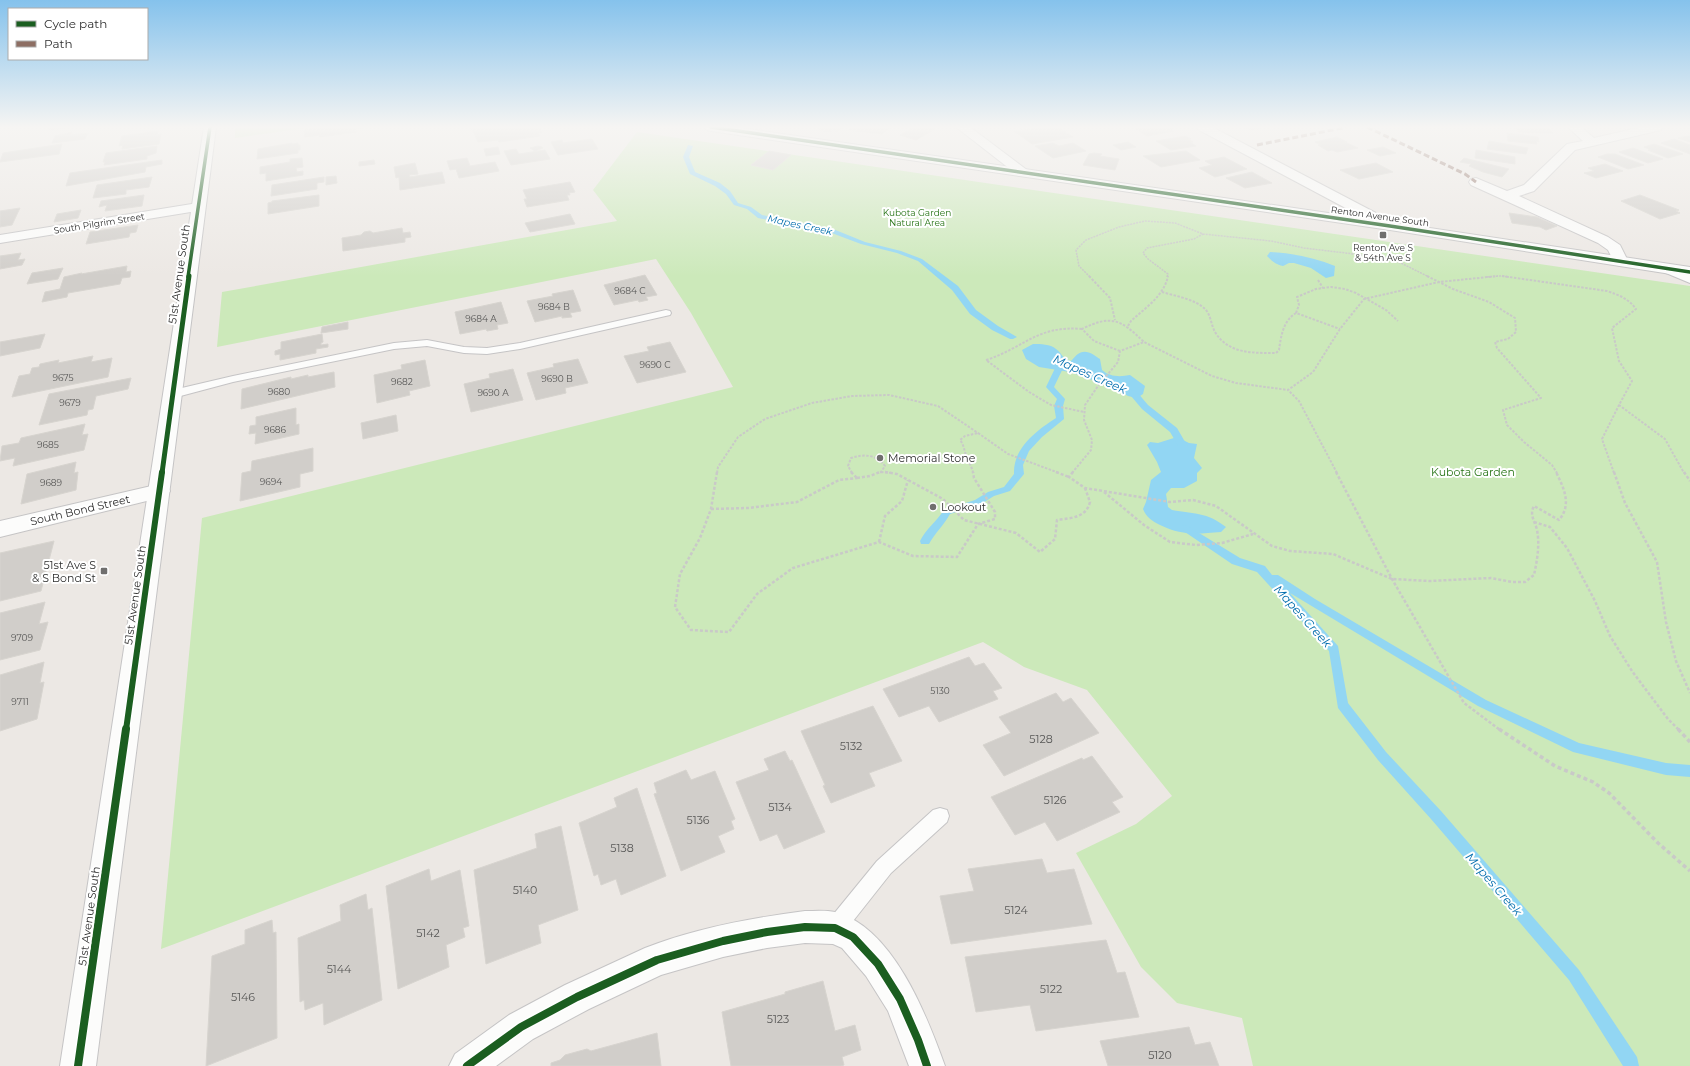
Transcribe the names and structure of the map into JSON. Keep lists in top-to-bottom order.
{
  "streets": {
    "street": [
      "Renton Avenue South",
      "South Pilgrim Street",
      "51st Avenue South",
      "South Bond Street"
    ]
  },
  "crossings": [
    ["South Pilgrim Street", "51st Avenue South"],
    ["51st Avenue South", "South Bond Street"]
  ],
  "water": ["Mapes Creek"],
  "parks": ["Kubota Garden Natural Area", "Kubota Garden"],
  "places": {
    "transit": ["Renton Ave S & 54th Ave S", "51st Ave S & S Bond St"],
    "other": ["Memorial Stone", "Lookout"]
  },
  "house_numbers": [
    "9684 C",
    "9684 B",
    "9684 A",
    "9690 C",
    "9675",
    "9690 B",
    "9682",
    "9680",
    "9690 A",
    "9679",
    "9686",
    "9685",
    "9694",
    "9689",
    "9709",
    "5130",
    "9711",
    "5128",
    "5132",
    "5126",
    "5134",
    "5136",
    "5138",
    "5140",
    "5124",
    "5142",
    "5144",
    "5122",
    "5146",
    "5123",
    "5120"
  ],
  "legend": ["Cycle path", "Path"]
}
